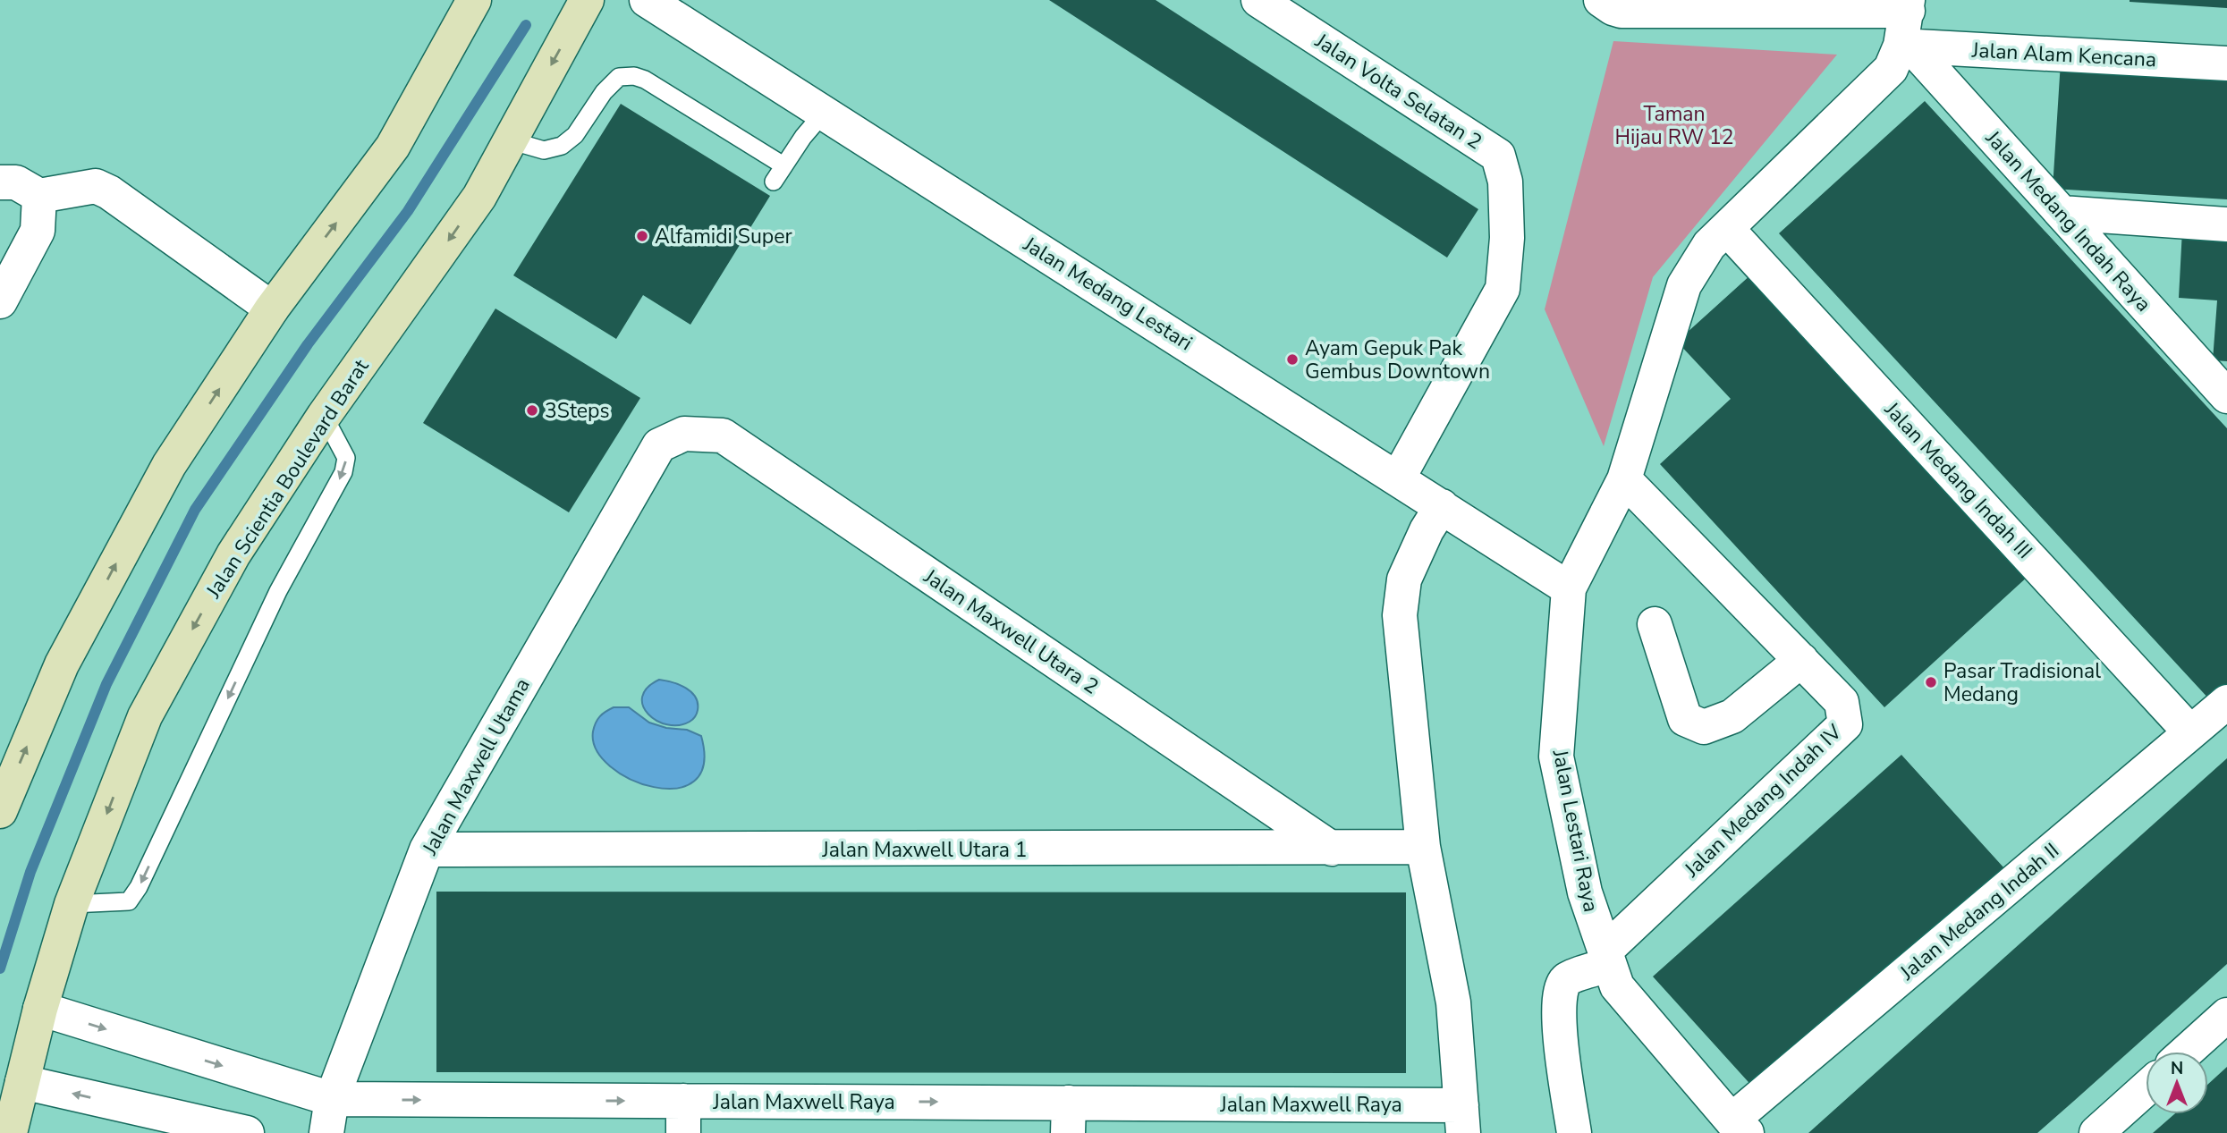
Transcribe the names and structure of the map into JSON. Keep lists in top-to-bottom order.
{
  "streets": {
    "street": [
      "Jalan Alam Kencana",
      "Jalan Volta Selatan 2",
      "Jalan Medang Indah Raya",
      "Jalan Medang Lestari",
      "Jalan Scientia Boulevard Barat",
      "Jalan Medang Indah III",
      "Jalan Maxwell Utara 2",
      "Jalan Maxwell Utama",
      "Jalan Medang Indah IV",
      "Jalan Lestari Raya",
      "Jalan Maxwell Utara 1",
      "Jalan Medang Indah II",
      "Jalan Maxwell Raya"
    ]
  },
  "crossings": [
    ["Jalan Alam Kencana", "Jalan Medang Indah Raya"],
    ["Jalan Volta Selatan 2", "Jalan Medang Lestari"],
    ["Jalan Medang Lestari", "Jalan Lestari Raya"],
    ["Jalan Scientia Boulevard Barat", "Jalan Maxwell Raya"],
    ["Jalan Medang Indah III", "Jalan Medang Indah II"],
    ["Jalan Maxwell Utara 2", "Jalan Maxwell Utama"],
    ["Jalan Maxwell Utara 2", "Jalan Maxwell Utara 1"],
    ["Jalan Maxwell Utama", "Jalan Maxwell Utara 1"],
    ["Jalan Maxwell Utama", "Jalan Maxwell Raya"],
    ["Jalan Medang Indah IV", "Jalan Lestari Raya"],
    ["Jalan Lestari Raya", "Jalan Medang Indah II"]
  ],
  "one_way": ["Jalan Maxwell Raya"],
  "parks": ["Taman Hijau RW 12"],
  "places": [
    "Alfamidi Super",
    "Ayam Gepuk Pak Gembus Downtown",
    "3Steps",
    "Pasar Tradisional Medang"
  ],
  "north": "top"
}
